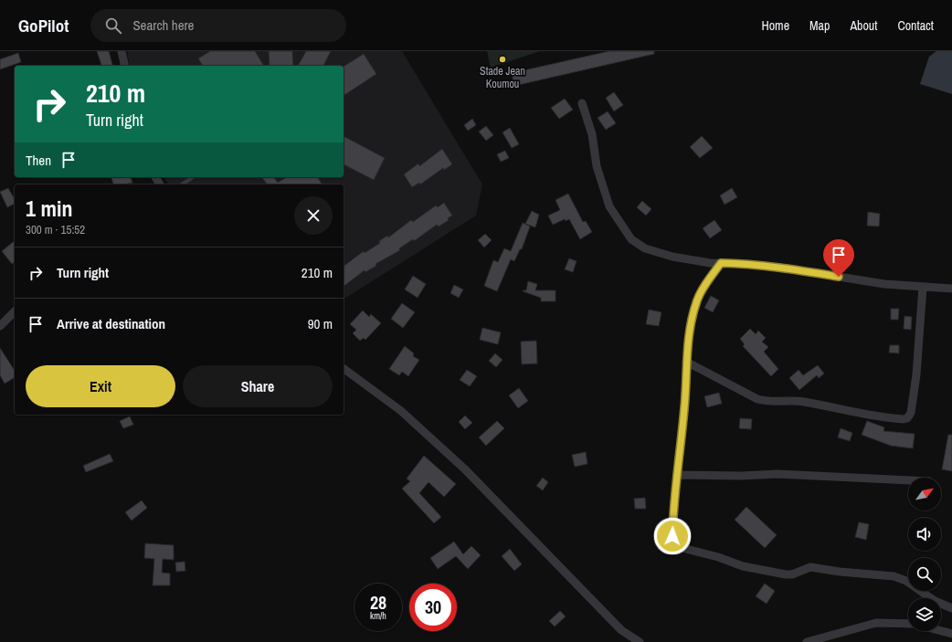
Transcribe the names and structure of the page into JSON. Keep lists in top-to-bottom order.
{
  "places": ["Stade Jean Koumou"],
  "north": "top right",
  "page": {
    "header": "GoPilot",
    "search": "Search here",
    "nav": [
      "Home",
      "Map",
      "About",
      "Contact"
    ],
    "turn": ["210 m", "Turn right"],
    "then": "Then",
    "heading": ["1 min", "300 m · 15:52"],
    "list": [
      {
        "name": "Turn right",
        "value": "210 m"
      },
      {
        "name": "Arrive at destination",
        "value": "90 m"
      }
    ],
    "buttons": ["Exit", "Share"],
    "speed": "28 km/h",
    "limit": "30"
  }
}
